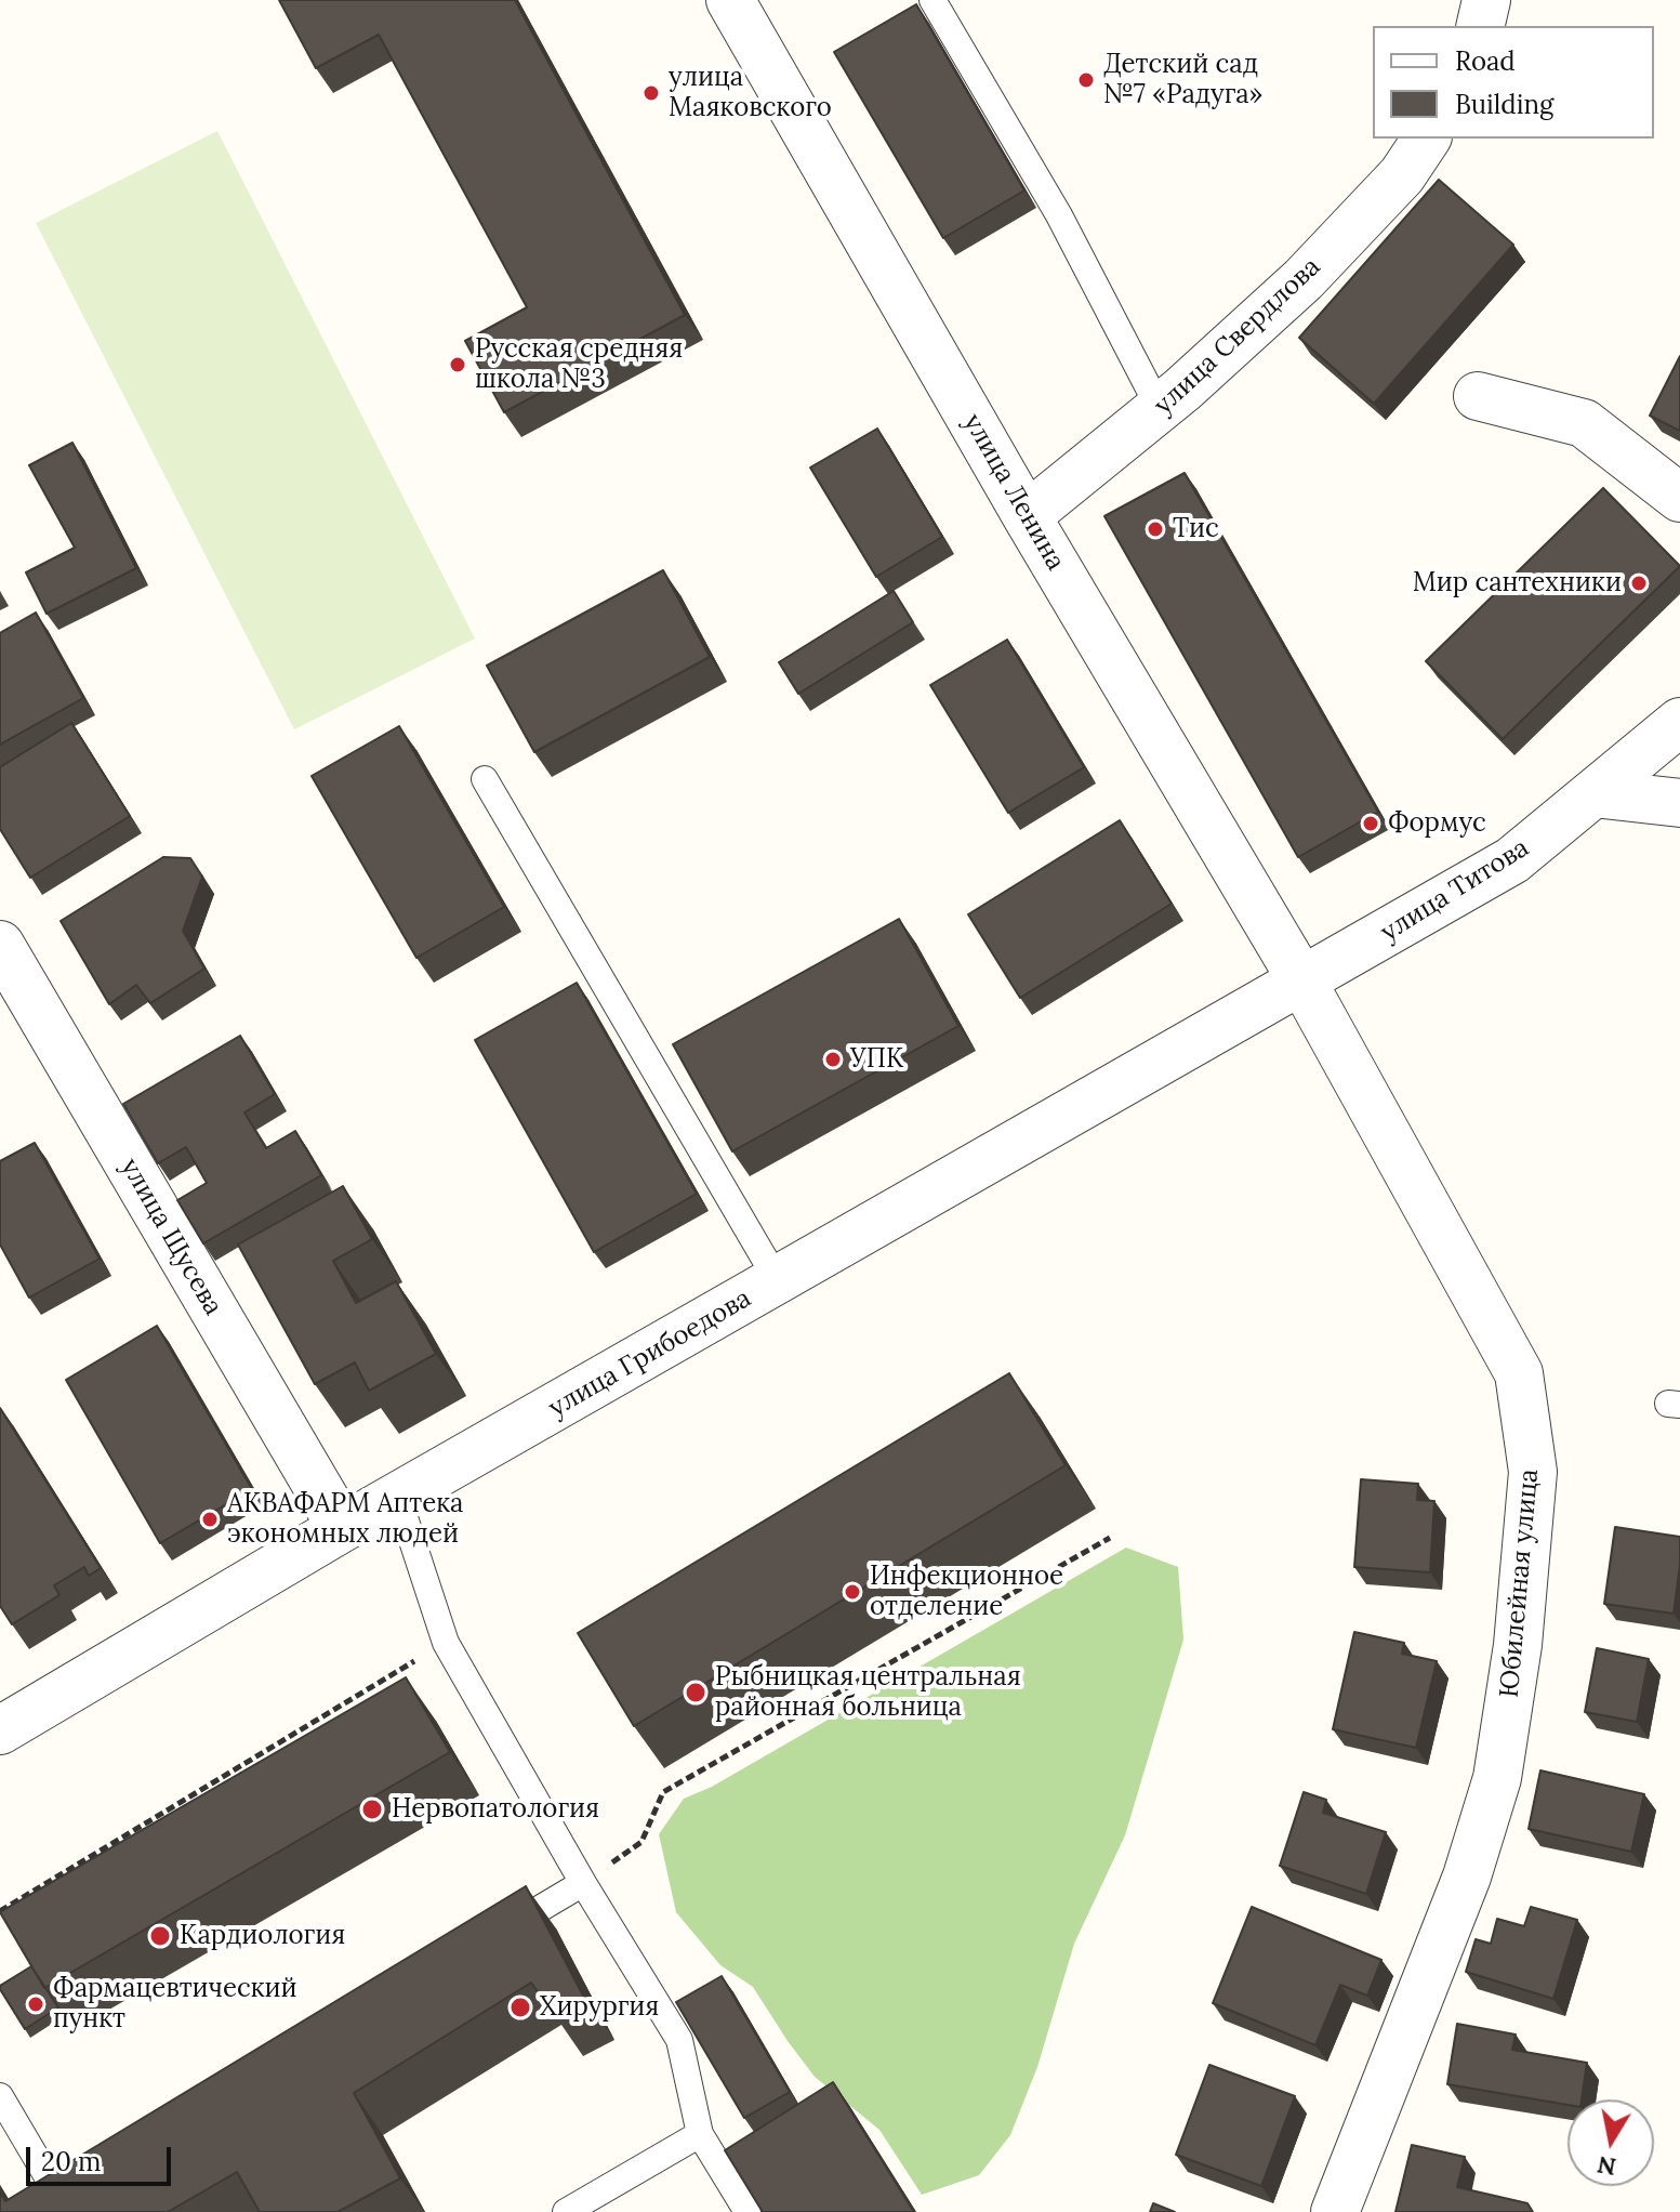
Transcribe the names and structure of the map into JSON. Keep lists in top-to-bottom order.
{
  "streets": {
    "street": [
      "улица Свердлова",
      "улица Ленина",
      "улица Титова",
      "улица Щусева",
      "улица Грибоедова",
      "Юбилейная улица"
    ]
  },
  "crossings": [
    ["улица Свердлова", "улица Ленина"],
    ["улица Ленина", "улица Титова"],
    ["улица Ленина", "улица Грибоедова"],
    ["улица Ленина", "Юбилейная улица"],
    ["улица Титова", "улица Грибоедова"],
    ["улица Титова", "Юбилейная улица"],
    ["улица Щусева", "улица Грибоедова"],
    ["улица Грибоедова", "Юбилейная улица"]
  ],
  "places": [
    "Детский сад №7 «Радуга»",
    "улица Маяковского",
    "Русская средняя школа №3",
    "Тис",
    "Мир сантехники",
    "Формус",
    "УПК",
    "АКВАФАРМ Аптека экономных людей",
    "Инфекционное отделение",
    "Рыбницкая центральная районная больница",
    "Нервопатология",
    "Кардиология",
    "Фармацевтический пункт",
    "Хирургия"
  ],
  "legend": ["Road", "Building"],
  "scale_bar": "20 m",
  "north": "bottom"
}
